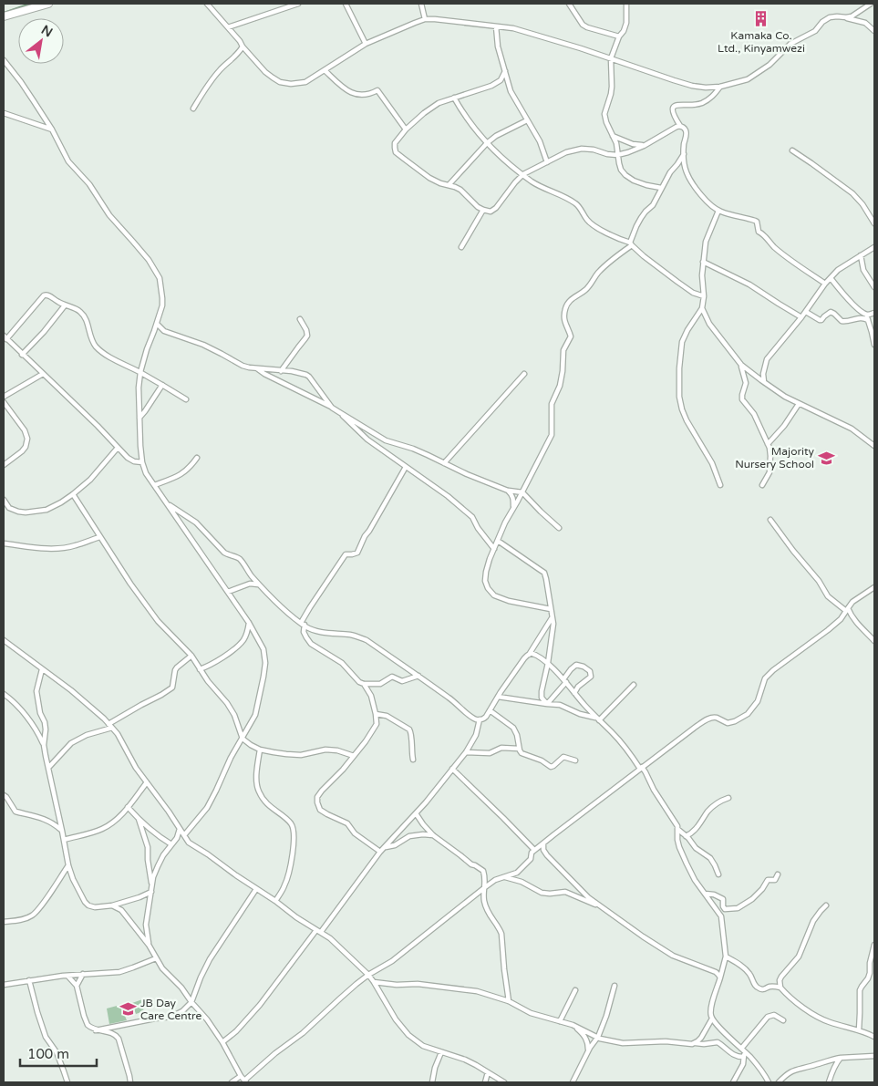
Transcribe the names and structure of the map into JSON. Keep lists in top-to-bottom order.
{
  "places": {
    "building": ["Kamaka Co. Ltd., Kinyamwezi"],
    "school or university": ["Majority Nursery School", "JB Day Care Centre"]
  },
  "scale_bar": "100 m",
  "north": "top right"
}
